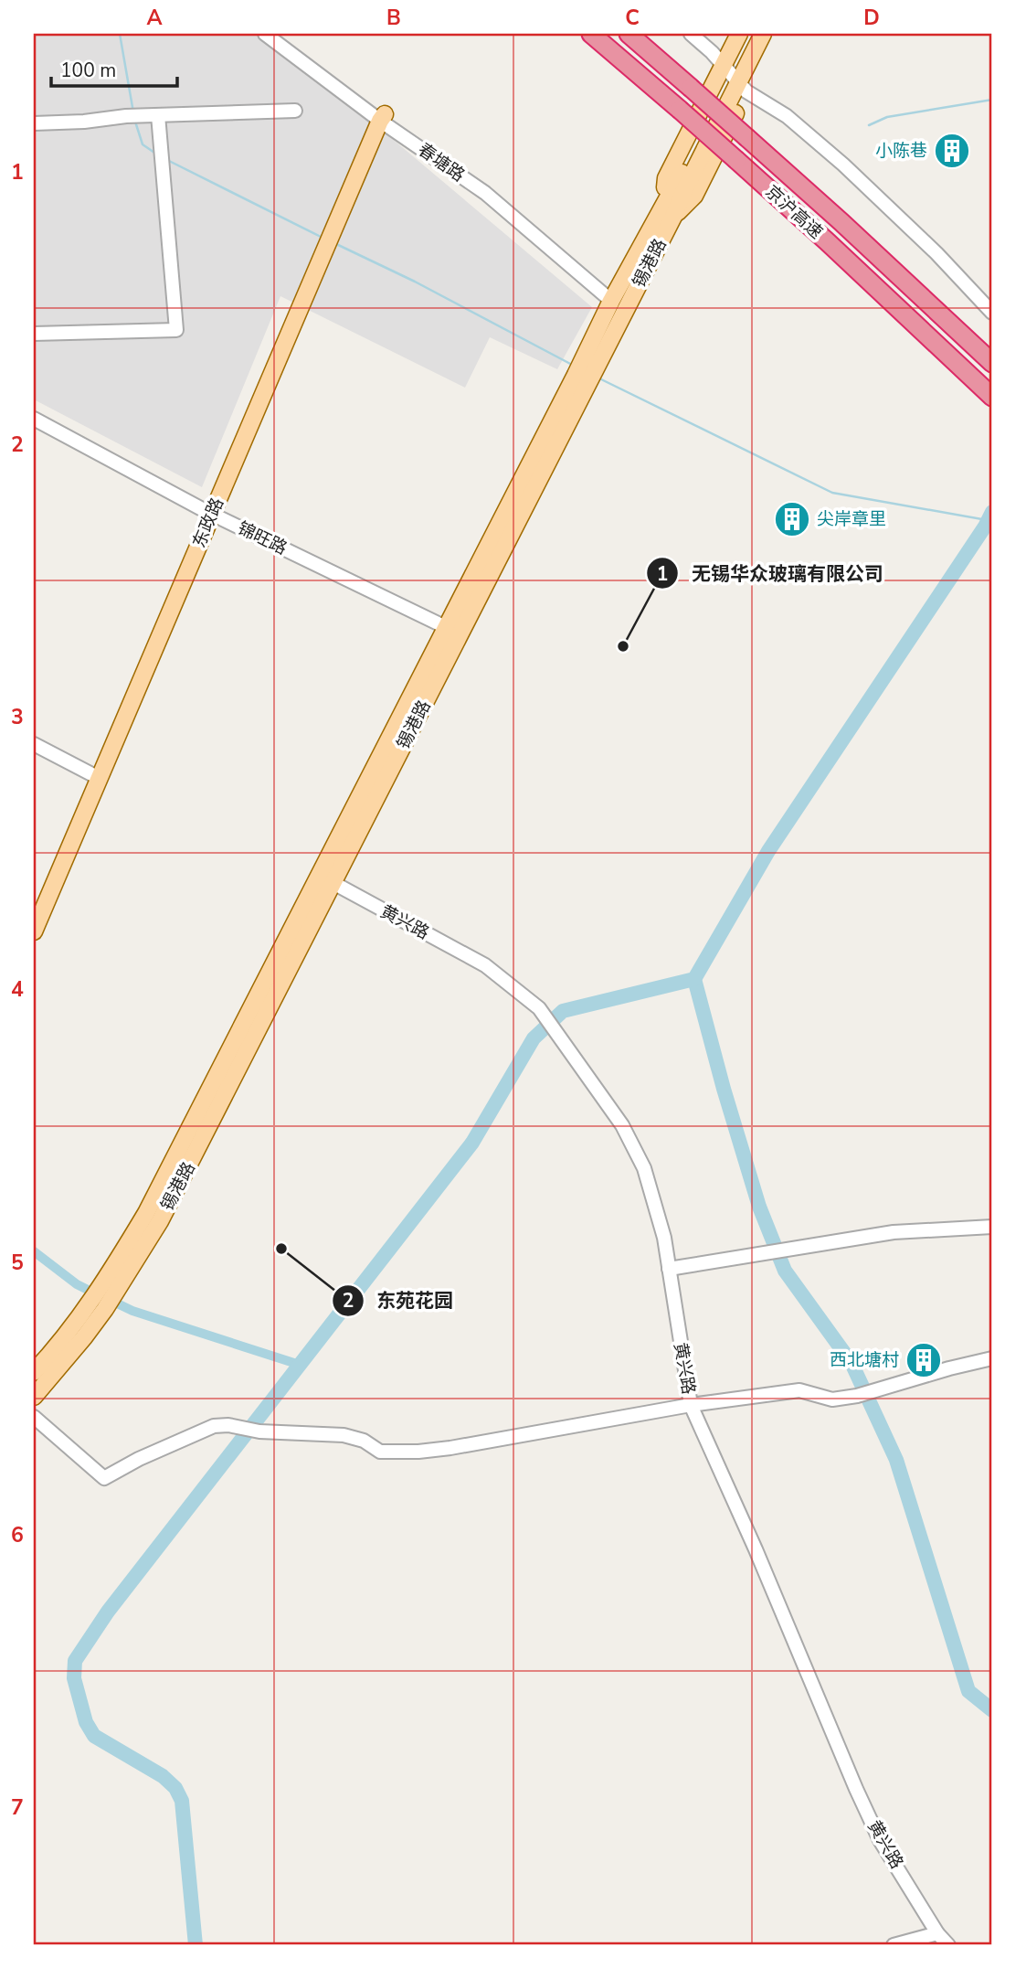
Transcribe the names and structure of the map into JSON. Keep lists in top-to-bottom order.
{
  "streets": {
    "highway": ["京沪高速"],
    "main road": ["锡港路", "东政路"],
    "street": ["春塘路", "锦旺路", "黄兴路"]
  },
  "crossings": [
    ["春塘路", "锡港路"],
    ["春塘路", "东政路"],
    ["锡港路", "锦旺路"],
    ["锡港路", "黄兴路"],
    ["东政路", "锦旺路"]
  ],
  "places": {
    "building": ["小陈巷", "尖岸章里", "西北塘村"],
    "other": ["无锡华众玻璃有限公司", "东苑花园"]
  },
  "scale_bar": "100 m",
  "grid": {
    "columns": [
      "A",
      "B",
      "C",
      "D"
    ],
    "rows": [
      "1",
      "2",
      "3",
      "4",
      "5",
      "6",
      "7"
    ]
  }
}
